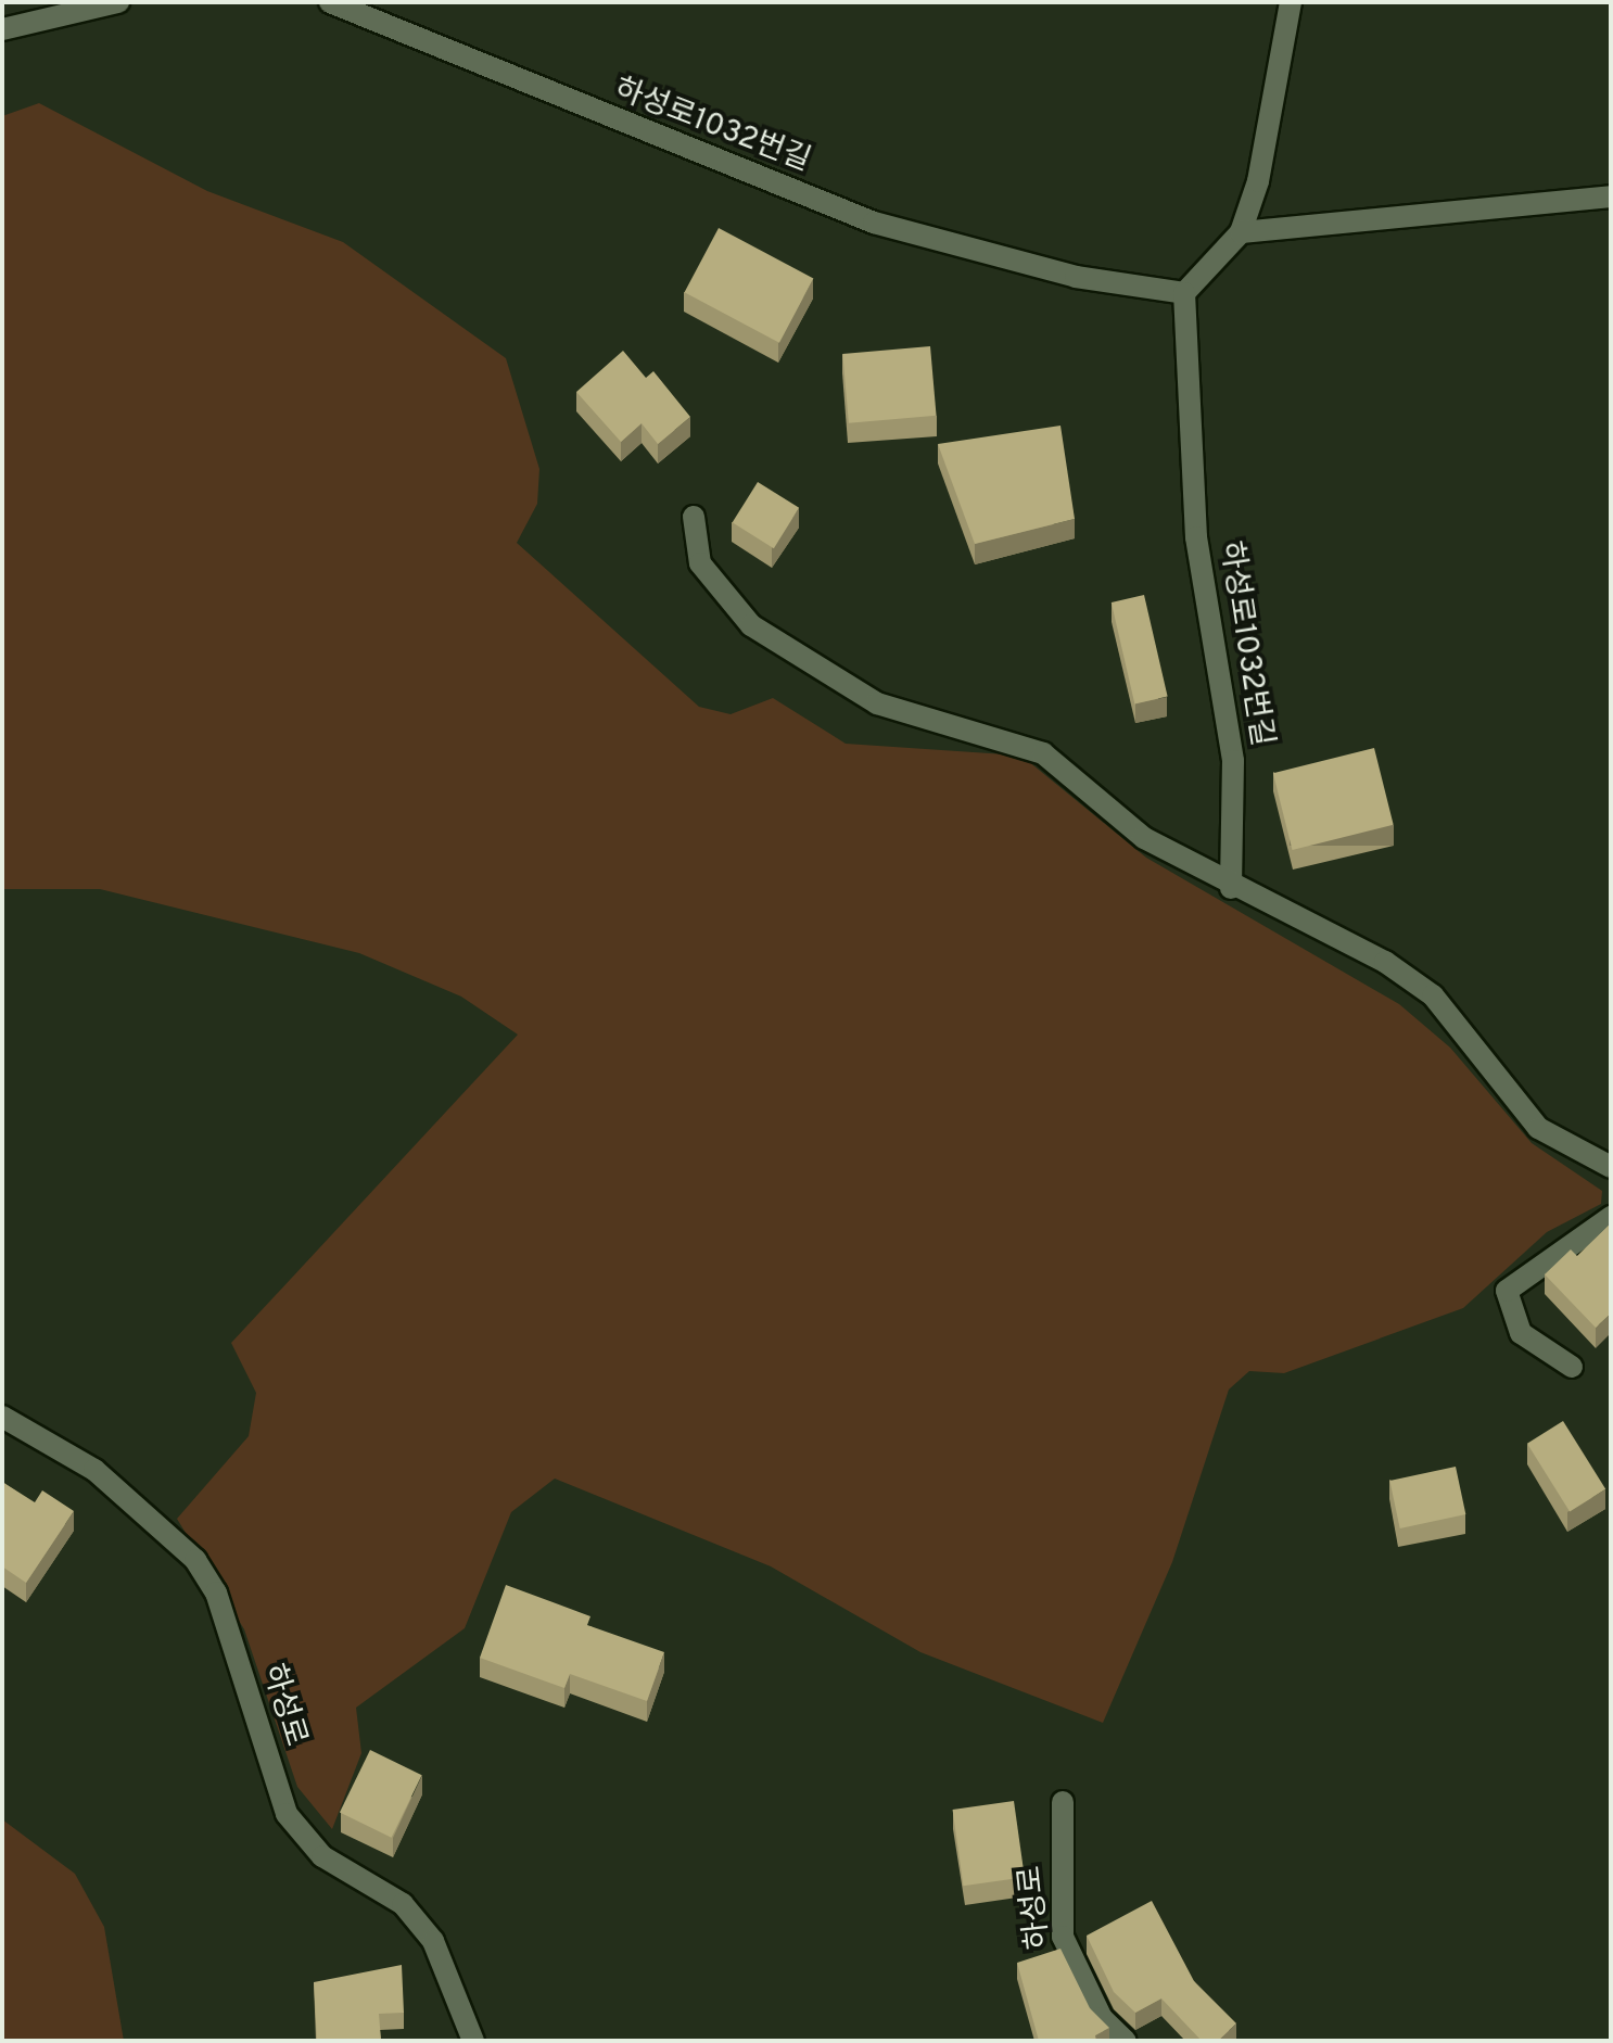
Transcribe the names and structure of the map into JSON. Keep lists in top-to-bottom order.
{
  "streets": {
    "lane": ["하성로1032번길", "하성로"]
  }
}
